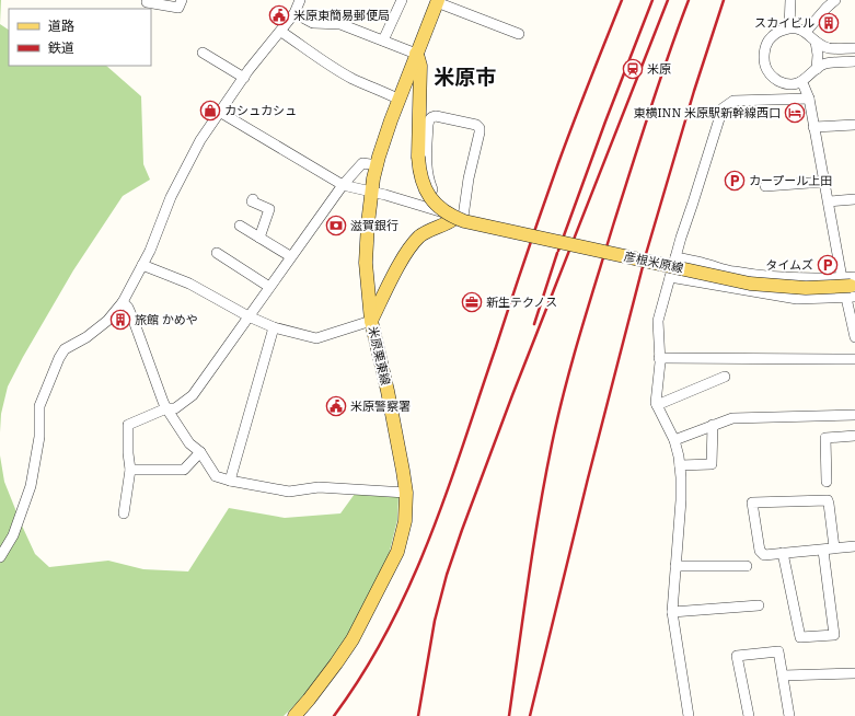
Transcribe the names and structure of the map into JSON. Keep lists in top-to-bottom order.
{
  "streets": {
    "main road": ["彦根米原線", "米原栗東線"]
  },
  "crossings": [
    ["彦根米原線", "米原栗東線"]
  ],
  "districts": ["米原市"],
  "places": {
    "public building": ["米原東簡易郵便局", "米原警察署"],
    "building": ["スカイビル", "旅館 かめや"],
    "station": ["米原"],
    "shop": ["カシュカシュ"],
    "hotel": ["東横INN 米原駅新幹線西口"],
    "parking": ["カープール上田", "タイムズ"],
    "bank": ["滋賀銀行"],
    "office": ["新生テクノス"]
  },
  "legend": ["道路", "鉄道"]
}
